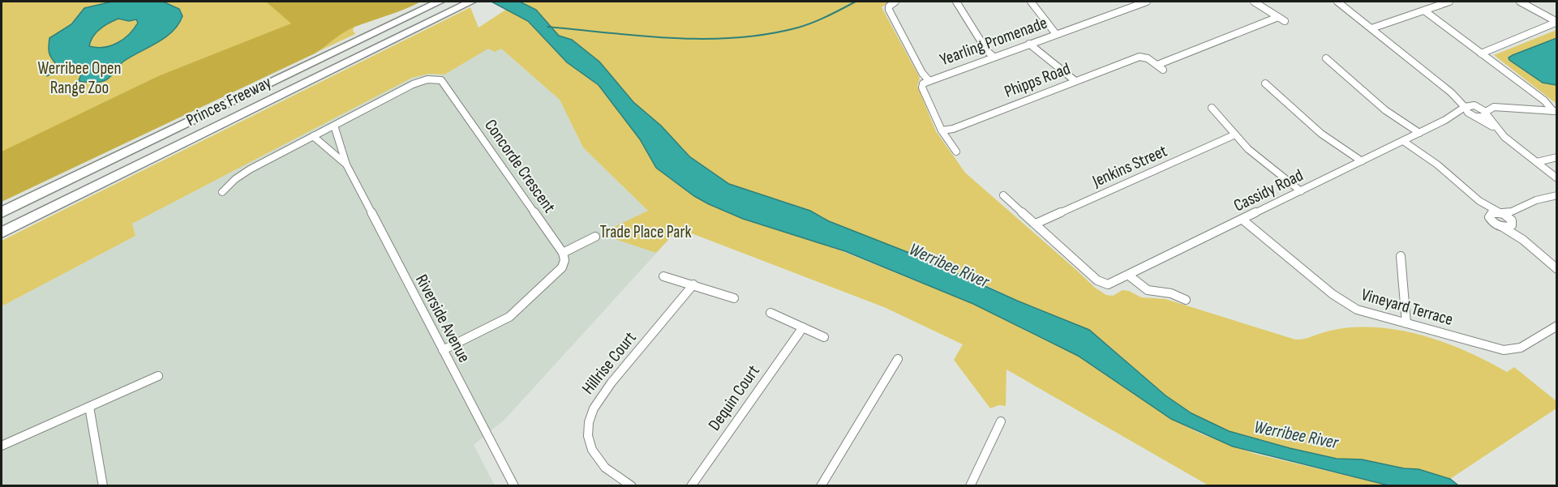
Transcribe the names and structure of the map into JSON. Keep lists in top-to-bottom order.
{
  "streets": {
    "highway": ["Princes Freeway"],
    "street": [
      "Yearling Promenade",
      "Phipps Road",
      "Concorde Crescent",
      "Jenkins Street",
      "Cassidy Road",
      "Vineyard Terrace",
      "Riverside Avenue",
      "Hillrise Court",
      "Dequin Court"
    ]
  },
  "crossings": [
    ["Yearling Promenade", "Phipps Road"],
    ["Concorde Crescent", "Riverside Avenue"],
    ["Jenkins Street", "Cassidy Road"],
    ["Cassidy Road", "Vineyard Terrace"]
  ],
  "water": ["Werribee River"],
  "parks": ["Werribee Open Range Zoo", "Trade Place Park"]
}
